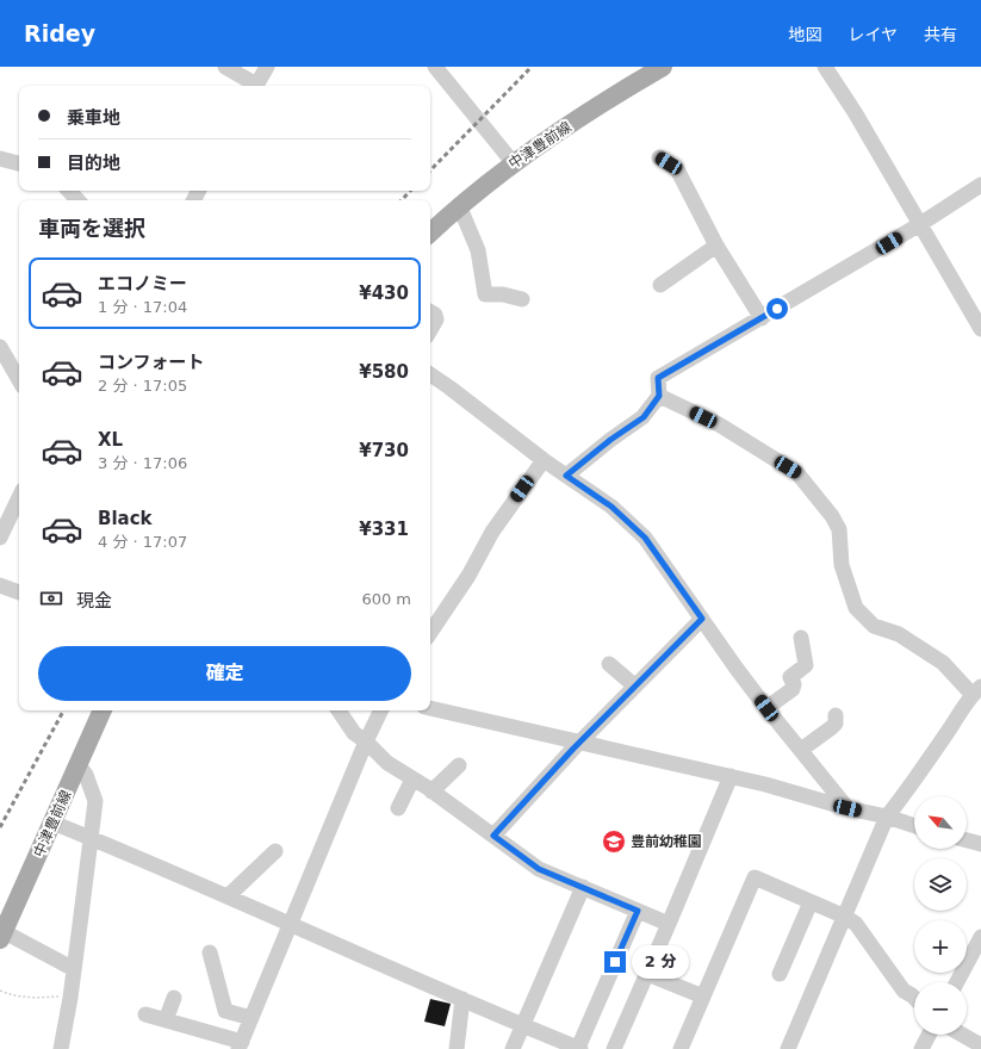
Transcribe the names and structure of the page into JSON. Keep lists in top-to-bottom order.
{
  "streets": {
    "main road": ["中津豊前線"]
  },
  "places": {
    "school or university": ["豊前幼稚園"]
  },
  "north": "top left",
  "page": {
    "header": "Ridey",
    "nav": ["地図", "レイヤ", "共有"],
    "banner": ["乗車地", "目的地"],
    "heading": "車両を選択",
    "list": [
      {
        "name": "エコノミー",
        "note": "1 分 · 17:04",
        "value": "¥430"
      },
      {
        "name": "コンフォート",
        "note": "2 分 · 17:05",
        "value": "¥580"
      },
      {
        "name": "XL",
        "note": "3 分 · 17:06",
        "value": "¥730"
      },
      {
        "name": "Black",
        "note": "4 分 · 17:07",
        "value": "¥331"
      }
    ],
    "pay": ["現金", "600 m"],
    "buttons": "確定",
    "map_buttons": ["+", "−"],
    "bubble": "2 分"
  }
}
